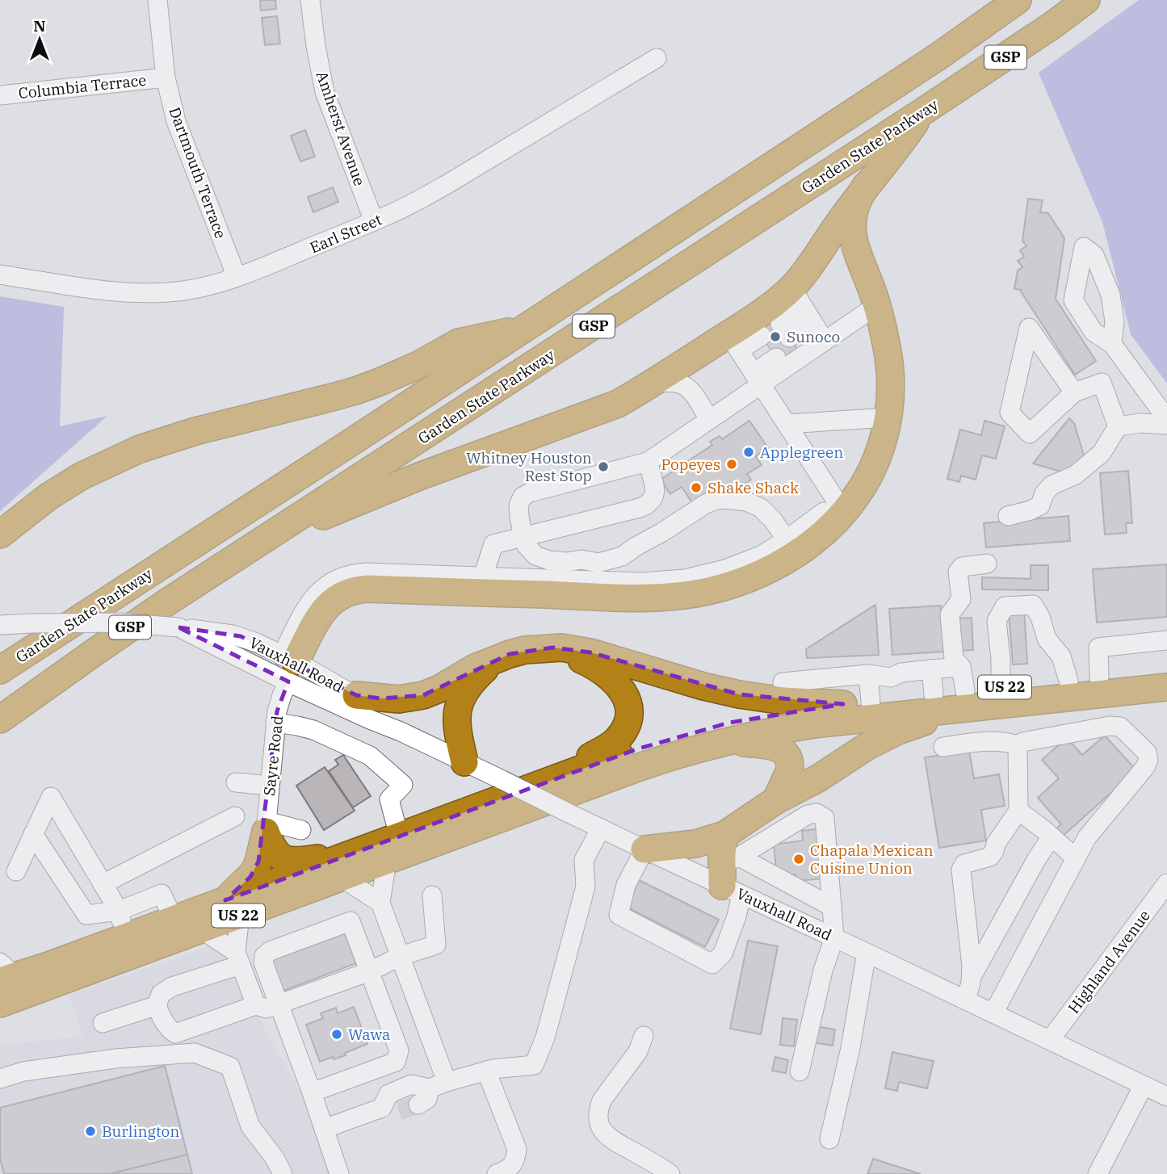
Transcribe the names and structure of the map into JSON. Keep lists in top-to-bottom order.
{
  "streets": {
    "highway": ["GSP", "Garden State Parkway", "US 22"],
    "street": [
      "Columbia Terrace",
      "Amherst Avenue",
      "Dartmouth Terrace",
      "Earl Street",
      "Vauxhall Road",
      "Sayre Road",
      "Highland Avenue"
    ]
  },
  "crossings": [
    ["Columbia Terrace", "Dartmouth Terrace"],
    ["Amherst Avenue", "Earl Street"],
    ["Dartmouth Terrace", "Earl Street"],
    ["Vauxhall Road", "Sayre Road"],
    ["Vauxhall Road", "Highland Avenue"]
  ],
  "places": [
    "Sunoco",
    "Applegreen",
    "Popeyes",
    "Whitney Houston Rest Stop",
    "Shake Shack",
    "Chapala Mexican Cuisine Union",
    "Wawa",
    "Burlington"
  ],
  "north": "top"
}
